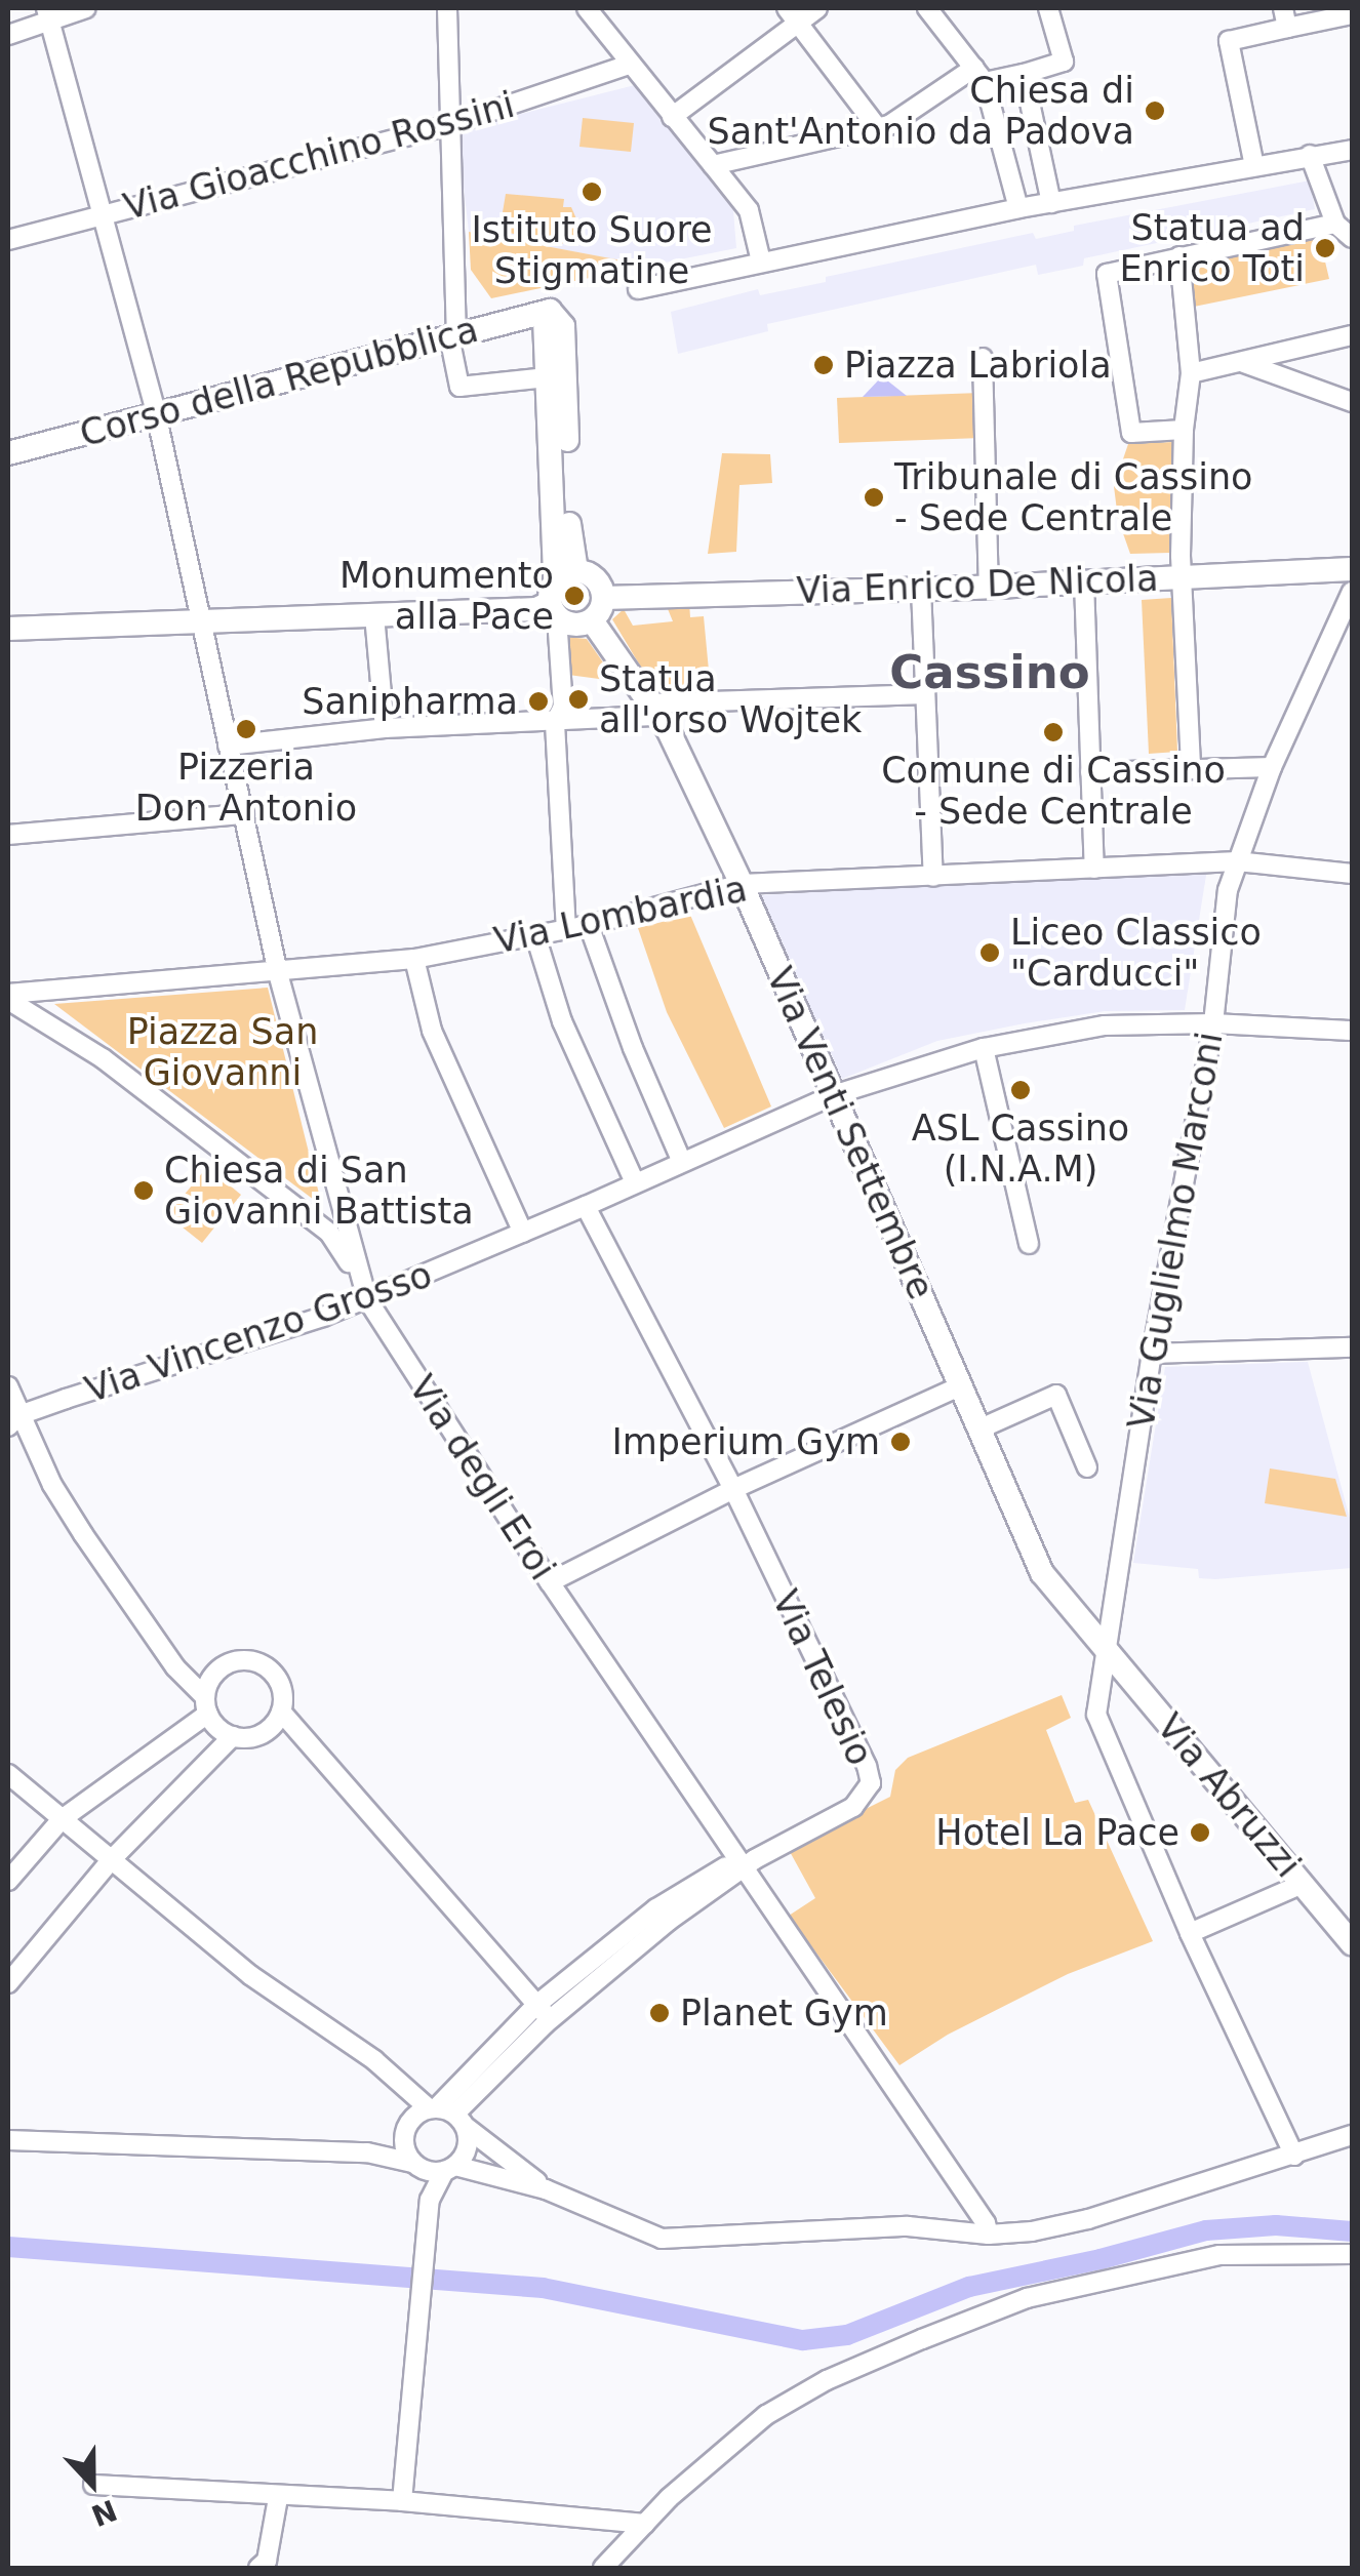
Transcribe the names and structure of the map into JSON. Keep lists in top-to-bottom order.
{
  "streets": {
    "main road": [
      "Corso della Repubblica",
      "Via Enrico De Nicola",
      "Via Venti Settembre",
      "Via Abruzzi"
    ],
    "street": [
      "Via Gioacchino Rossini",
      "Via Lombardia",
      "Via Guglielmo Marconi",
      "Via Vincenzo Grosso",
      "Via degli Eroi",
      "Via Telesio"
    ]
  },
  "crossings": [
    ["Via Enrico De Nicola", "Via Venti Settembre"],
    ["Via Lombardia", "Via Venti Settembre"],
    ["Via Lombardia", "Via Guglielmo Marconi"],
    ["Via Venti Settembre", "Via Guglielmo Marconi"],
    ["Via Venti Settembre", "Via Vincenzo Grosso"],
    ["Via Venti Settembre", "Via Abruzzi"],
    ["Via Guglielmo Marconi", "Via Vincenzo Grosso"],
    ["Via Guglielmo Marconi", "Via Abruzzi"],
    ["Via Vincenzo Grosso", "Via degli Eroi"],
    ["Via Vincenzo Grosso", "Via Telesio"],
    ["Via degli Eroi", "Via Telesio"]
  ],
  "districts": ["Cassino"],
  "parks": ["Piazza San Giovanni"],
  "places": [
    "Chiesa di Sant'Antonio da Padova",
    "Istituto Suore Stigmatine",
    "Statua ad Enrico Toti",
    "Piazza Labriola",
    "Tribunale di Cassino - Sede Centrale",
    "Monumento alla Pace",
    "Statua all'orso Wojtek",
    "Sanipharma",
    "Pizzeria Don Antonio",
    "Comune di Cassino - Sede Centrale",
    "Liceo Classico \"Carducci\"",
    "ASL Cassino (I.N.A.M)",
    "Chiesa di San Giovanni Battista",
    "Imperium Gym",
    "Hotel La Pace",
    "Planet Gym"
  ],
  "north": "bottom"
}
